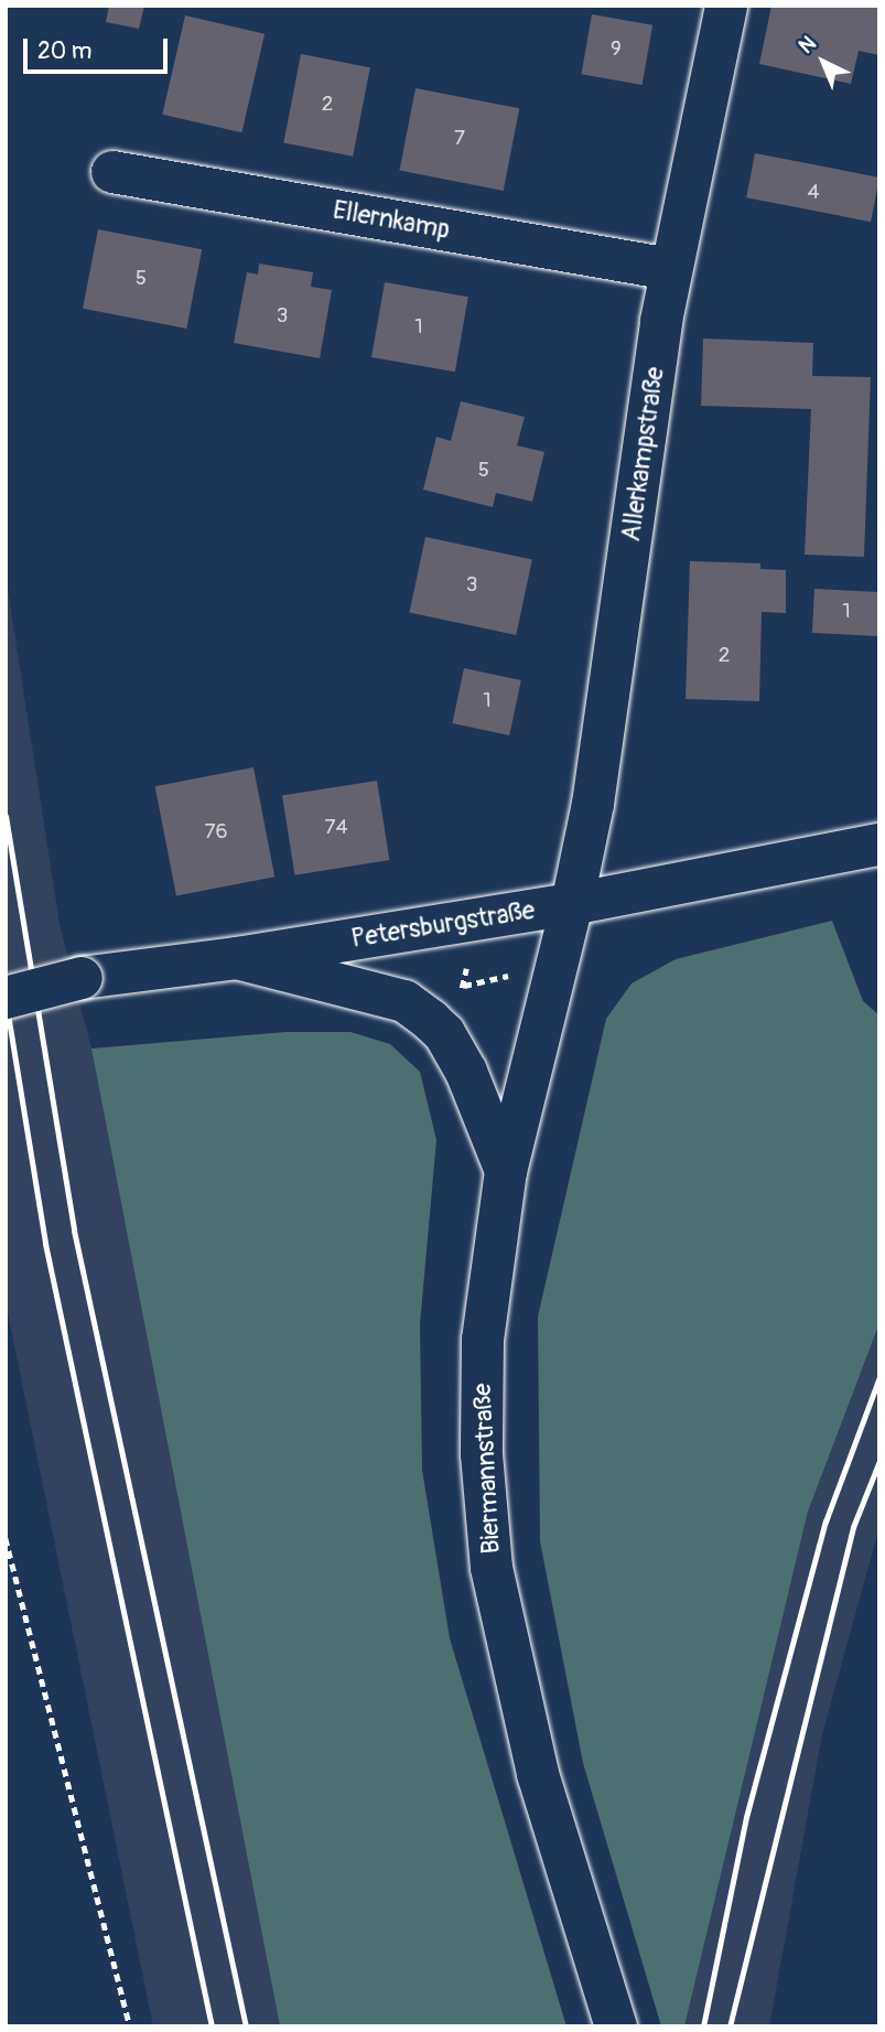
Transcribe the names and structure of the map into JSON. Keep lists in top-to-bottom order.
{
  "streets": {
    "street": [
      "Ellernkamp",
      "Allerkampstraße",
      "Petersburgstraße",
      "Biermannstraße"
    ]
  },
  "crossings": [
    ["Ellernkamp", "Allerkampstraße"],
    ["Allerkampstraße", "Petersburgstraße"],
    ["Allerkampstraße", "Biermannstraße"],
    ["Petersburgstraße", "Biermannstraße"]
  ],
  "house_numbers": [
    "9",
    "2",
    "7",
    "4",
    "5",
    "3",
    "1",
    "5",
    "3",
    "1",
    "2",
    "1",
    "74",
    "76"
  ],
  "scale_bar": "20 m",
  "north": "top left"
}
